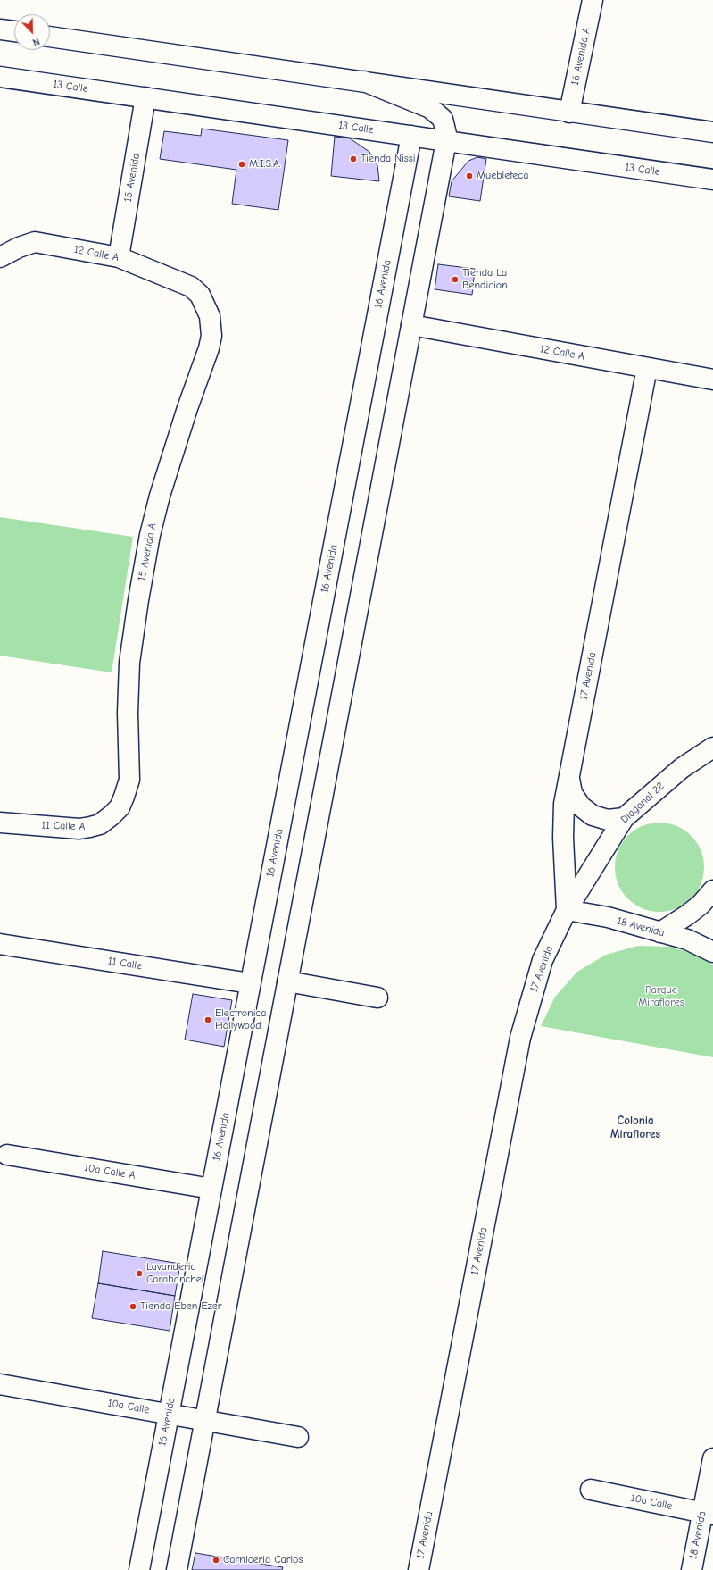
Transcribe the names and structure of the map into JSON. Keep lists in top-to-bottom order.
{
  "streets": {
    "main road": [
      "16 Avenida A",
      "13 Calle",
      "15 Avenida",
      "12 Calle A",
      "16 Avenida",
      "15 Avenida A",
      "17 Avenida",
      "Diagonal 22",
      "11 Calle A",
      "18 Avenida",
      "11 Calle",
      "10a Calle A",
      "10a Calle"
    ]
  },
  "crossings": [
    ["13 Calle", "15 Avenida"],
    ["13 Calle", "16 Avenida"],
    ["15 Avenida", "12 Calle A"],
    ["12 Calle A", "15 Avenida A"],
    ["12 Calle A", "17 Avenida"],
    ["16 Avenida", "11 Calle"],
    ["16 Avenida", "10a Calle A"],
    ["16 Avenida", "10a Calle"],
    ["15 Avenida A", "11 Calle A"],
    ["17 Avenida", "Diagonal 22"],
    ["17 Avenida", "18 Avenida"],
    ["Diagonal 22", "18 Avenida"],
    ["18 Avenida", "10a Calle"]
  ],
  "districts": ["Colonia Miraflores"],
  "parks": ["Parque Miraflores"],
  "places": [
    "Tienda Nissi",
    "M.I.S.A.",
    "Muebleteca",
    "Tienda La Bendicion",
    "Electronica Hollywood",
    "Lavanderia Carabanchel",
    "Tienda Eben Ezer",
    "Carniceria Carlos"
  ],
  "north": "bottom right"
}
